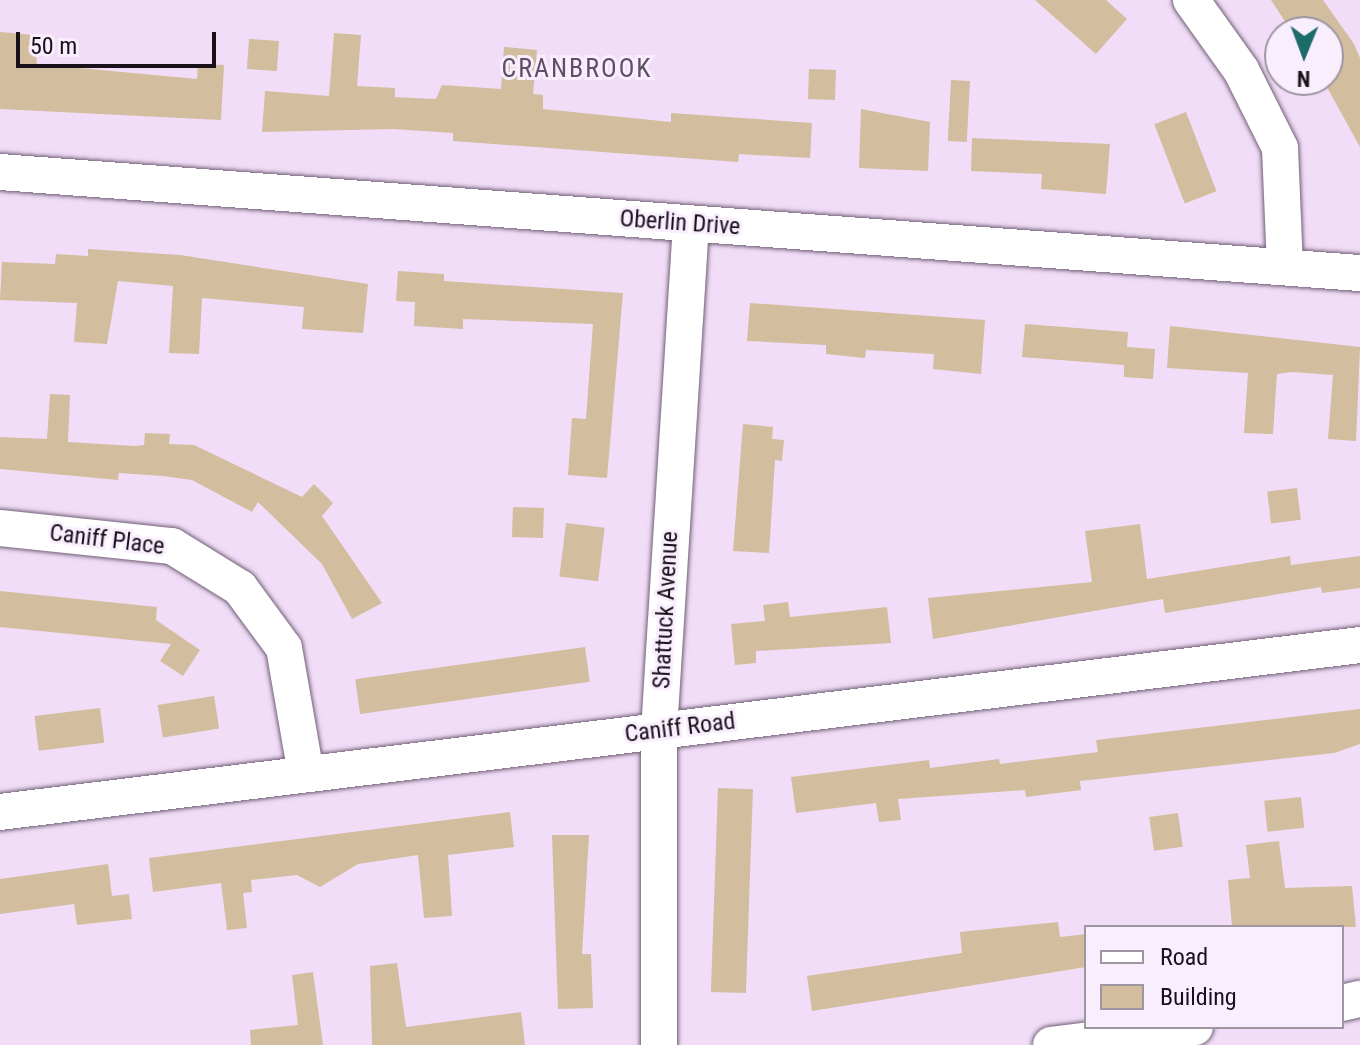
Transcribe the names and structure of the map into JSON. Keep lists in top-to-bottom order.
{
  "streets": {
    "street": [
      "Oberlin Drive",
      "Caniff Place",
      "Shattuck Avenue",
      "Caniff Road"
    ]
  },
  "crossings": [
    ["Oberlin Drive", "Shattuck Avenue"],
    ["Caniff Place", "Caniff Road"],
    ["Shattuck Avenue", "Caniff Road"]
  ],
  "districts": ["CRANBROOK"],
  "legend": ["Road", "Building"],
  "scale_bar": "50 m",
  "north": "bottom"
}
